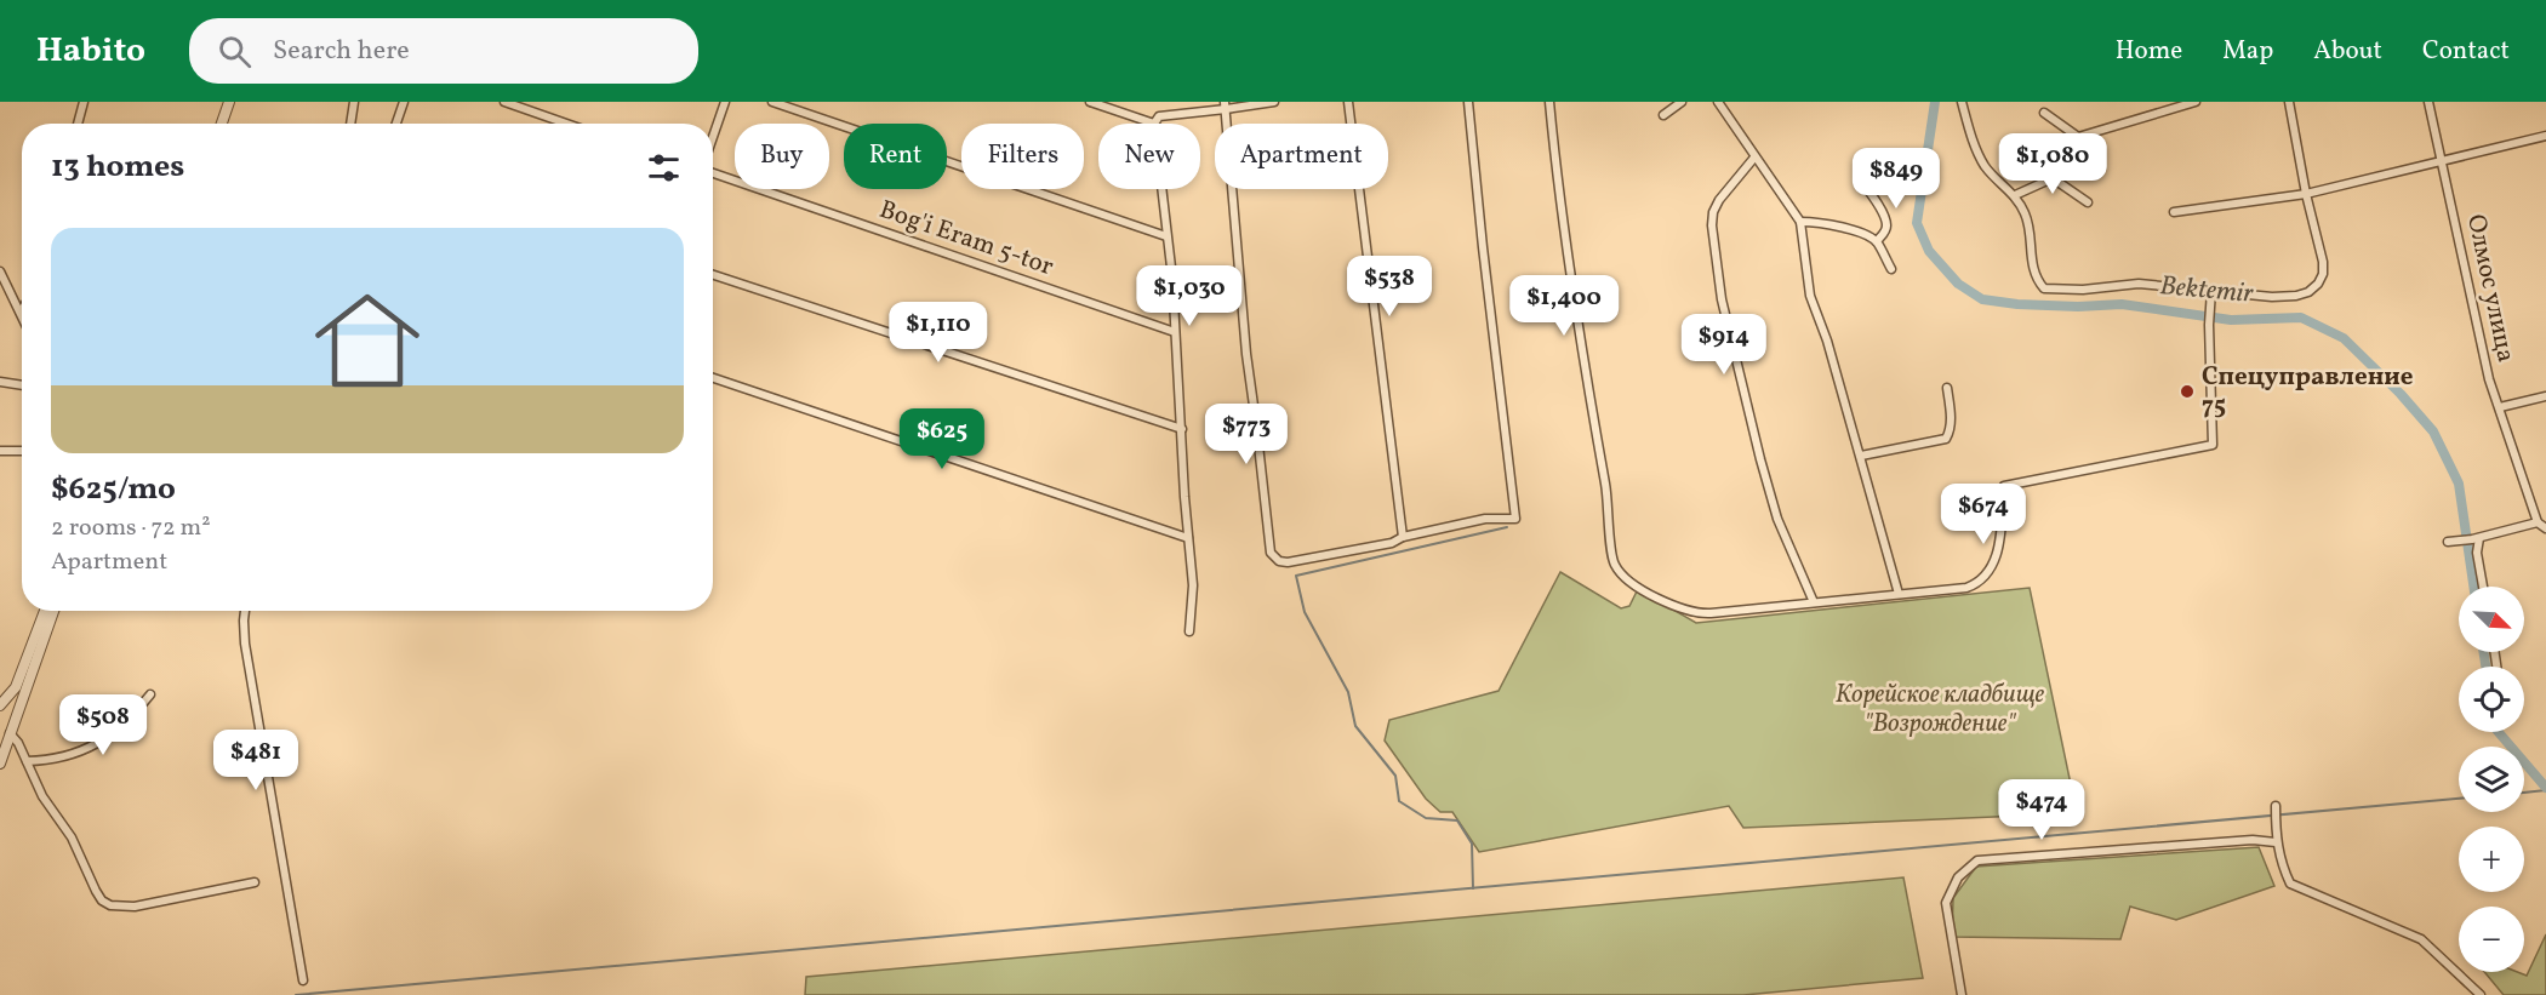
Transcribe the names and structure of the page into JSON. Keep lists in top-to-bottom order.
{
  "streets": {
    "street": ["Bog'i Eram 5-tor", "Олмос улица"]
  },
  "water": ["Bektemir"],
  "parks": ["Корейское кладбище \"Возрождение\""],
  "places": ["Спецуправление 75"],
  "north": "bottom right",
  "page": {
    "header": "Habito",
    "search": "Search here",
    "nav": [
      "Home",
      "Map",
      "About",
      "Contact"
    ],
    "chip": [
      "Buy",
      "Rent",
      "Filters",
      "New",
      "Apartment"
    ],
    "heading": "13 homes",
    "price": [
      "$1,080",
      "$849",
      "$538",
      "$1,030",
      "$1,400",
      "$1,110",
      "$914",
      "$773",
      "$625",
      "$674",
      "$508",
      "$481",
      "$474"
    ],
    "list": [
      {
        "name": "$625/mo",
        "note": "2 rooms · 72 m² · Apartment"
      }
    ],
    "map_buttons": ["+", "−"]
  }
}
